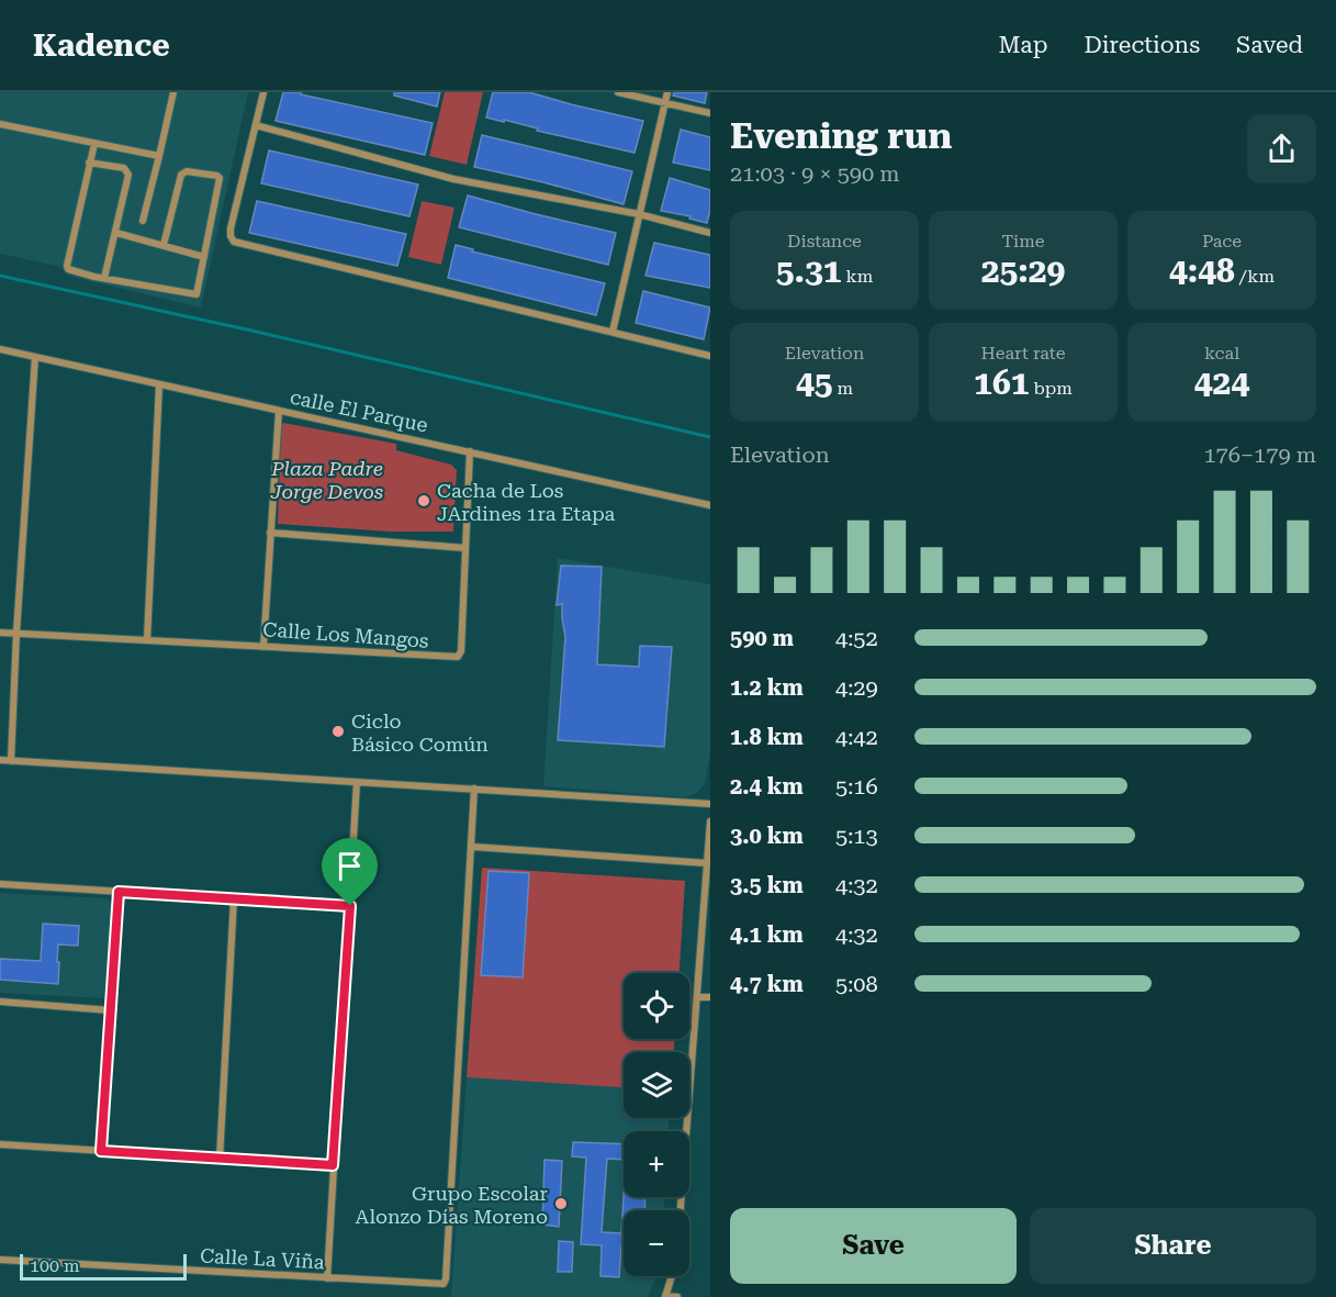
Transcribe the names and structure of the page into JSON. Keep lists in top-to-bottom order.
{
  "streets": {
    "street": ["calle El Parque", "Calle Los Mangos", "Calle La Viña"]
  },
  "crossings": [
    ["calle El Parque", "Calle Los Mangos"]
  ],
  "parks": ["Plaza Padre Jorge Devos"],
  "places": ["Cacha de Los JArdines 1ra Etapa", "Ciclo Básico Común", "Grupo Escolar Alonzo Días Moreno"],
  "scale_bar": "100 m",
  "page": {
    "header": "Kadence",
    "nav": ["Map", "Directions", "Saved"],
    "heading": ["Evening run", "21:03 · 9 × 590 m"],
    "stats": [
      ["Distance", "5.31 km"],
      ["Time", "25:29"],
      ["Pace", "4:48 /km"],
      ["Elevation", "45 m"],
      ["Heart rate", "161 bpm"],
      ["kcal", "424"]
    ],
    "chart": ["Elevation", "176–179 m"],
    "list": [
      {
        "name": "590 m",
        "note": "4:52"
      },
      {
        "name": "1.2 km",
        "note": "4:29"
      },
      {
        "name": "1.8 km",
        "note": "4:42"
      },
      {
        "name": "2.4 km",
        "note": "5:16"
      },
      {
        "name": "3.0 km",
        "note": "5:13"
      },
      {
        "name": "3.5 km",
        "note": "4:32"
      },
      {
        "name": "4.1 km",
        "note": "4:32"
      },
      {
        "name": "4.7 km",
        "note": "5:08"
      }
    ],
    "map_buttons": ["+", "−"],
    "buttons": ["Save", "Share"],
    "scale": "100 m"
  }
}
